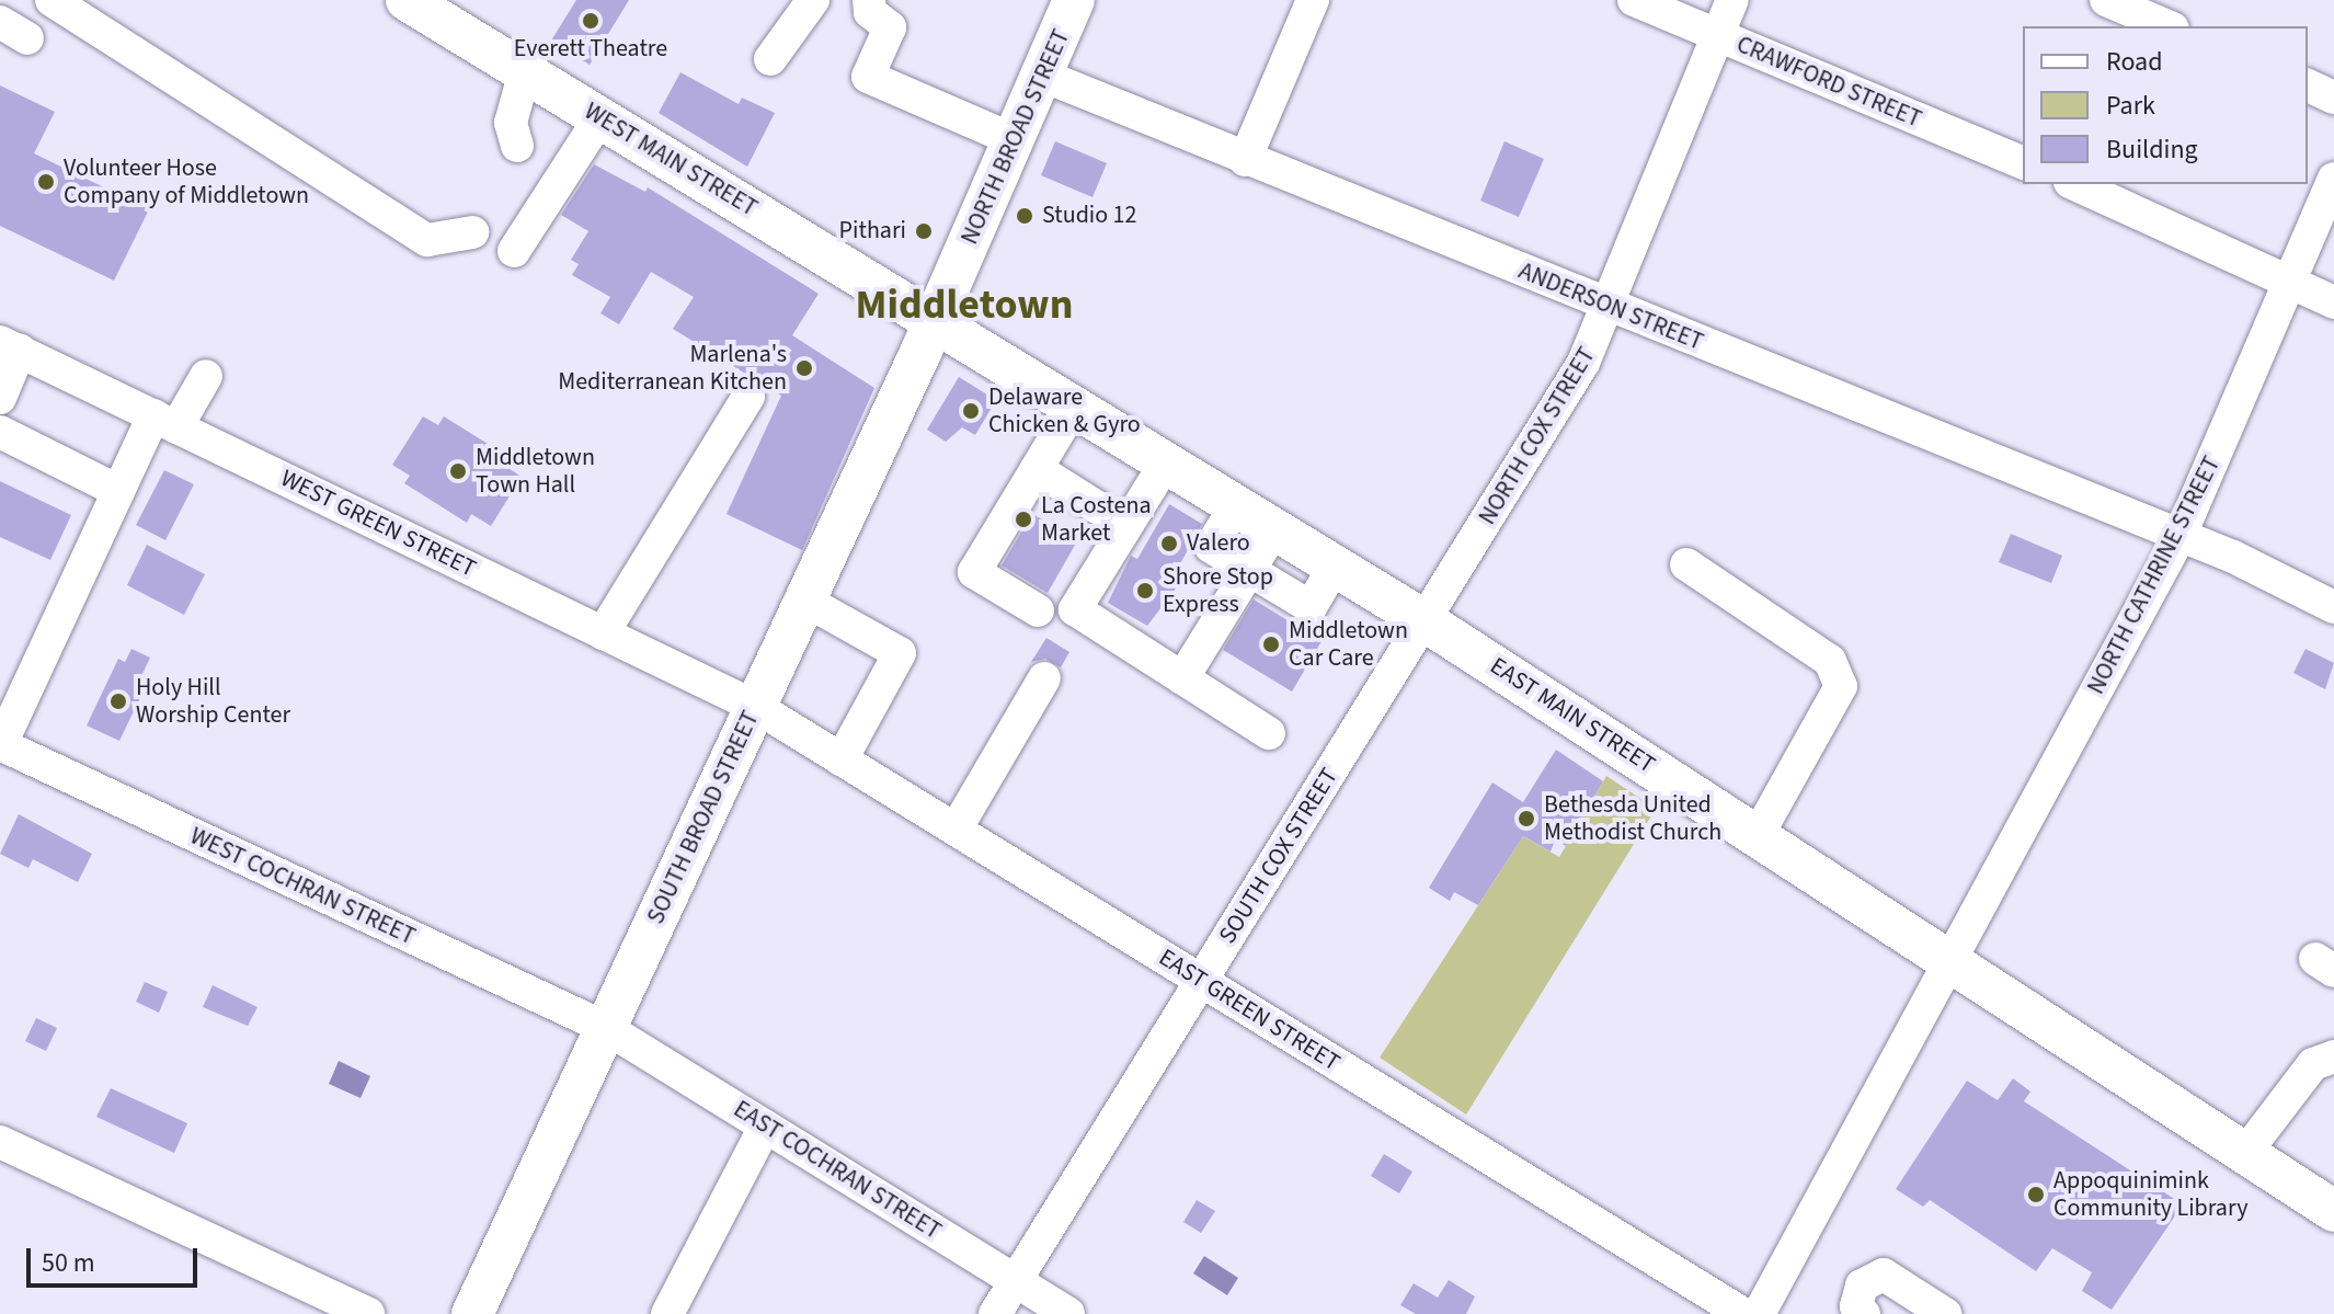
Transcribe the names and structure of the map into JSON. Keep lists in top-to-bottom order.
{
  "streets": {
    "main road": [
      "NORTH BROAD STREET",
      "WEST MAIN STREET",
      "EAST MAIN STREET",
      "SOUTH BROAD STREET"
    ],
    "street": [
      "CRAWFORD STREET",
      "ANDERSON STREET",
      "NORTH COX STREET",
      "WEST GREEN STREET",
      "NORTH CATHRINE STREET",
      "SOUTH COX STREET",
      "WEST COCHRAN STREET",
      "EAST GREEN STREET",
      "EAST COCHRAN STREET"
    ]
  },
  "crossings": [
    ["CRAWFORD STREET", "NORTH COX STREET"],
    ["NORTH BROAD STREET", "WEST MAIN STREET"],
    ["NORTH BROAD STREET", "ANDERSON STREET"],
    ["NORTH BROAD STREET", "EAST MAIN STREET"],
    ["NORTH BROAD STREET", "SOUTH BROAD STREET"],
    ["WEST MAIN STREET", "EAST MAIN STREET"],
    ["WEST MAIN STREET", "SOUTH BROAD STREET"],
    ["ANDERSON STREET", "NORTH COX STREET"],
    ["ANDERSON STREET", "NORTH CATHRINE STREET"],
    ["NORTH COX STREET", "EAST MAIN STREET"],
    ["NORTH COX STREET", "SOUTH COX STREET"],
    ["WEST GREEN STREET", "SOUTH BROAD STREET"],
    ["WEST GREEN STREET", "EAST GREEN STREET"],
    ["NORTH CATHRINE STREET", "EAST MAIN STREET"],
    ["EAST MAIN STREET", "SOUTH BROAD STREET"],
    ["EAST MAIN STREET", "SOUTH COX STREET"],
    ["SOUTH BROAD STREET", "WEST COCHRAN STREET"],
    ["SOUTH BROAD STREET", "EAST GREEN STREET"],
    ["SOUTH BROAD STREET", "EAST COCHRAN STREET"],
    ["SOUTH COX STREET", "EAST GREEN STREET"],
    ["SOUTH COX STREET", "EAST COCHRAN STREET"],
    ["WEST COCHRAN STREET", "EAST COCHRAN STREET"]
  ],
  "districts": ["Middletown"],
  "places": [
    "Everett Theatre",
    "Volunteer Hose Company of Middletown",
    "Studio 12",
    "Pithari",
    "Marlena's Mediterranean Kitchen",
    "Delaware Chicken & Gyro",
    "Middletown Town Hall",
    "La Costena Market",
    "Valero",
    "Shore Stop Express",
    "Middletown Car Care",
    "Holy Hill Worship Center",
    "Bethesda United Methodist Church",
    "Appoquinimink Community Library"
  ],
  "legend": ["Road", "Park", "Building"],
  "scale_bar": "50 m"
}
